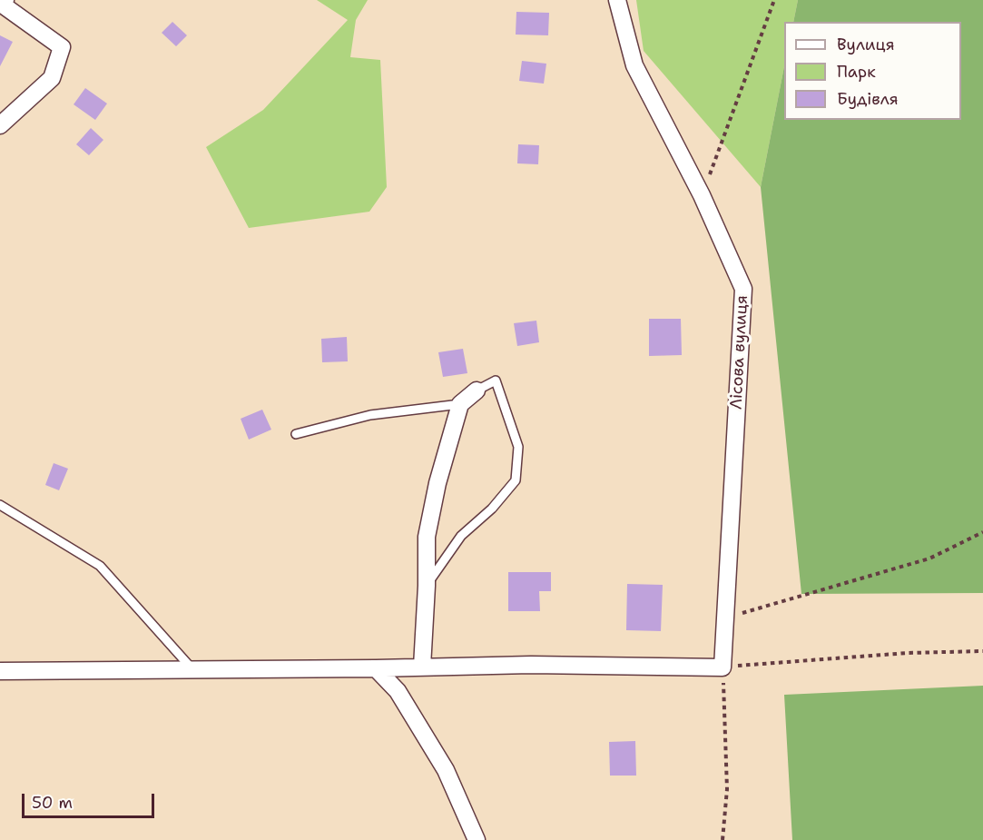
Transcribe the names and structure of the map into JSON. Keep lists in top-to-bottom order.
{
  "streets": {
    "street": ["Лісова вулиця"]
  },
  "legend": ["Вулиця", "Парк", "Будівля"],
  "scale_bar": "50 m"
}
